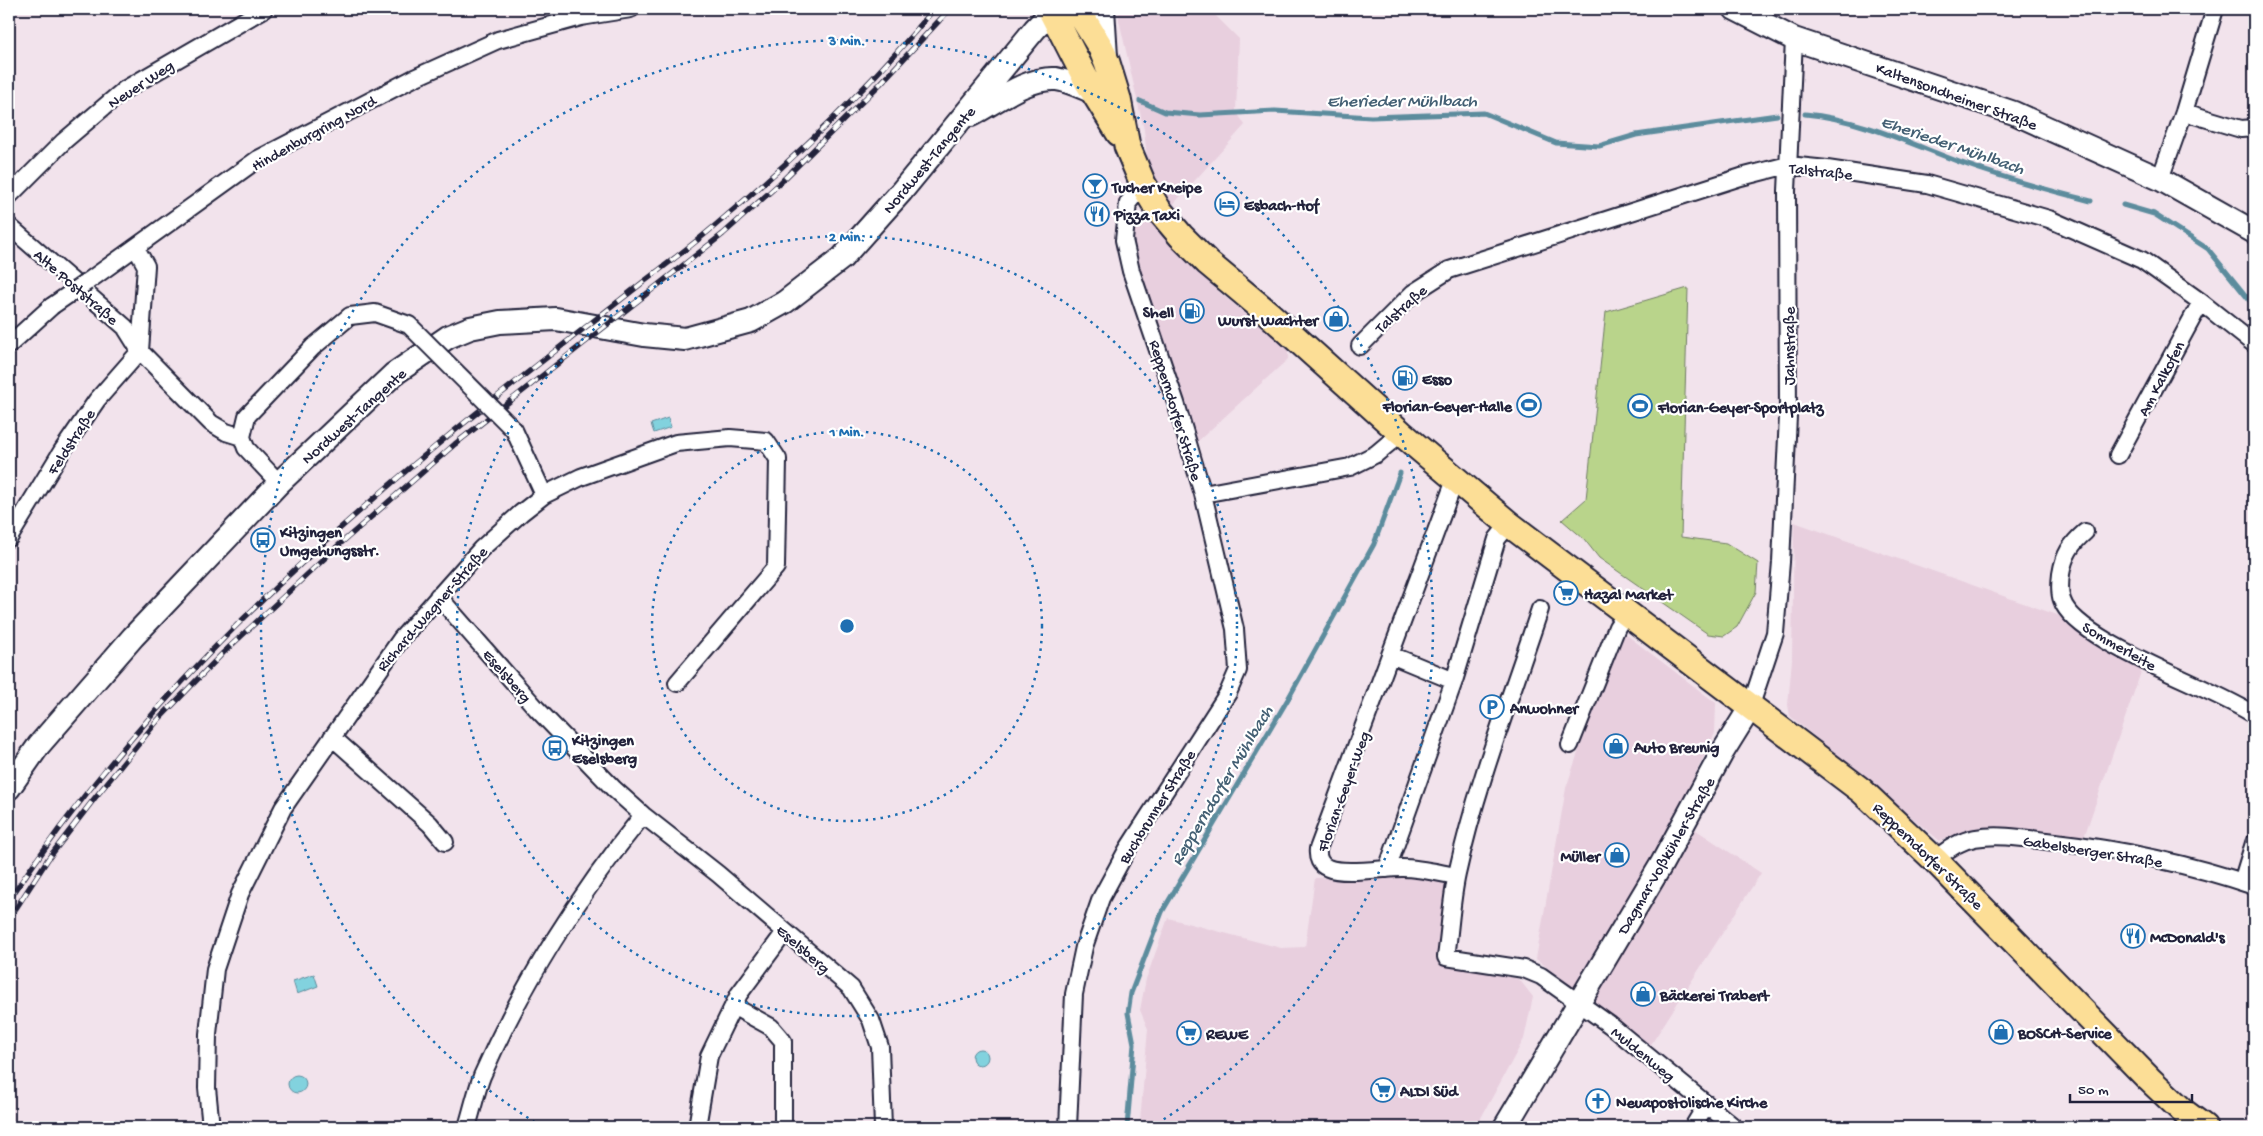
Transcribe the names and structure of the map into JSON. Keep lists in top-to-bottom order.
{
  "streets": {
    "main road": [
      "Kaltensondheimer Straße",
      "Nordwest-Tangente",
      "Repperndorfer Straße",
      "Dagmar-Voßkühler-Straße"
    ],
    "street": [
      "Neuer Weg",
      "Hindenburgring Nord",
      "Talstraße",
      "Alte Poststraße",
      "Jahnstraße",
      "Am Kalkofen",
      "Feldstraße",
      "Richard-Wagner-Straße",
      "Sommerleite",
      "Eselsberg",
      "Florian-Geyer-Weg",
      "Buchbrunner Straße",
      "Gabelsberger Straße",
      "Muldenweg"
    ]
  },
  "crossings": [
    ["Kaltensondheimer Straße", "Jahnstraße"],
    ["Hindenburgring Nord", "Alte Poststraße"],
    ["Nordwest-Tangente", "Repperndorfer Straße"],
    ["Talstraße", "Jahnstraße"],
    ["Talstraße", "Am Kalkofen"],
    ["Alte Poststraße", "Feldstraße"],
    ["Jahnstraße", "Repperndorfer Straße"],
    ["Jahnstraße", "Dagmar-Voßkühler-Straße"],
    ["Repperndorfer Straße", "Florian-Geyer-Weg"],
    ["Repperndorfer Straße", "Buchbrunner Straße"],
    ["Repperndorfer Straße", "Gabelsberger Straße"],
    ["Repperndorfer Straße", "Dagmar-Voßkühler-Straße"],
    ["Richard-Wagner-Straße", "Eselsberg"],
    ["Dagmar-Voßkühler-Straße", "Muldenweg"]
  ],
  "water": ["Eherieder Mühlbach", "Repperndorfer Mühlbach"],
  "places": {
    "bar": ["Tucher Kneipe"],
    "hotel": ["Esbach-Hof"],
    "restaurant": ["Pizza Taxi", "McDonald's"],
    "fuel station": ["Shell", "Esso"],
    "shop": [
      "Wurst Wachter",
      "Auto Breunig",
      "Müller",
      "Bäckerei Trabert",
      "BOSCH-Service"
    ],
    "sports": ["Florian-Geyer-Halle", "Florian-Geyer-Sportplatz"],
    "bus stop": ["Kitzingen Umgehungsstr.", "Kitzingen Eselsberg"],
    "supermarket": ["Hazal Market", "REWE", "ALDI Süd"],
    "parking": ["Anwohner"],
    "church": ["Neuapostolische Kirche"]
  },
  "scale_bar": "50 m",
  "rings": ["3 Min.", "2 Min.", "1 Min."]
}
